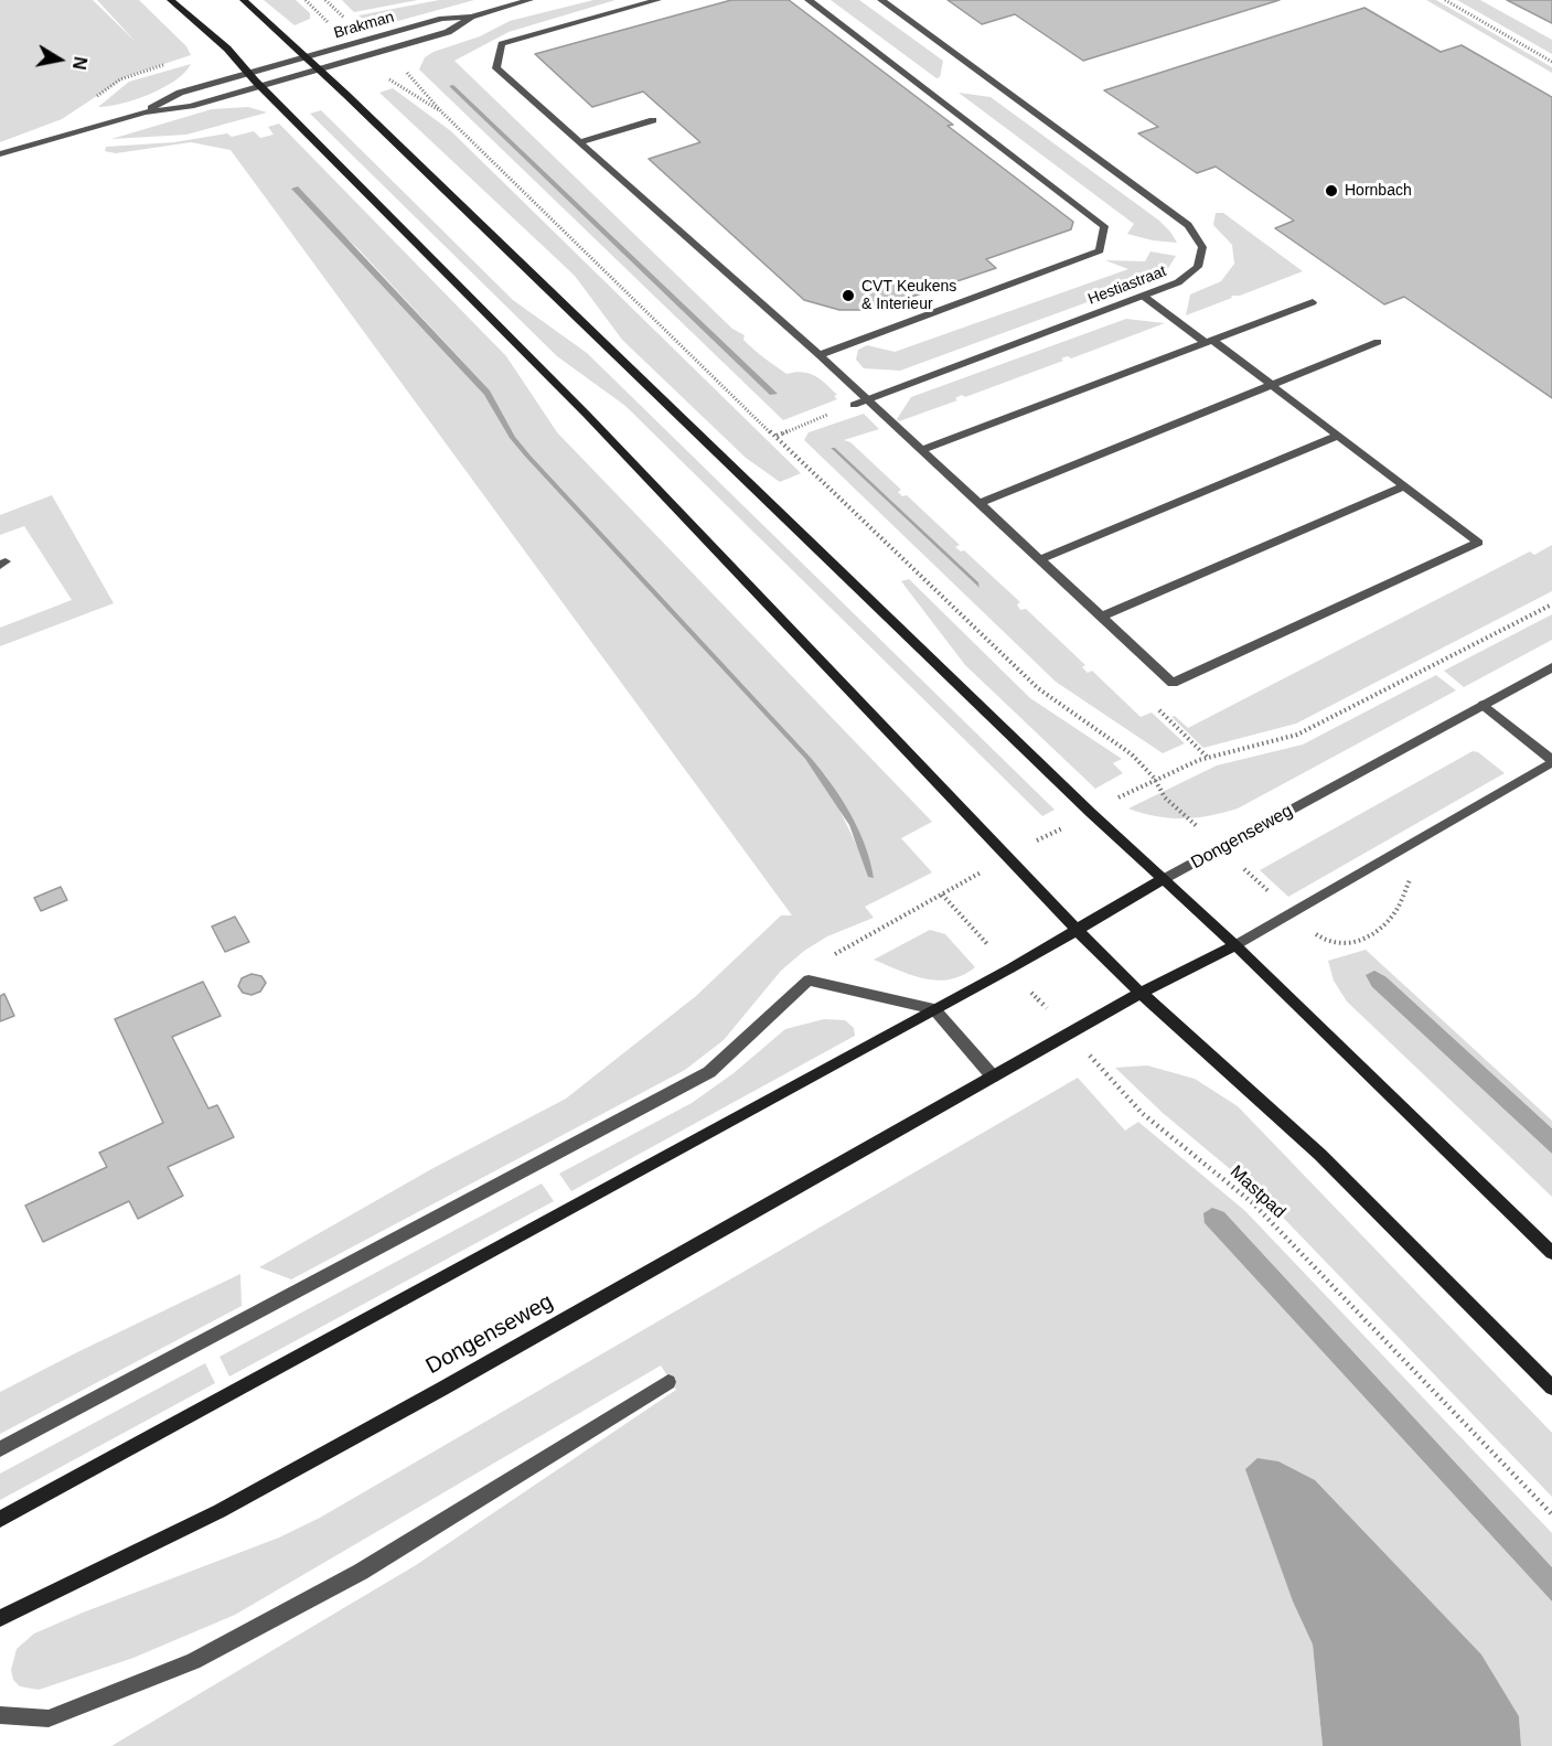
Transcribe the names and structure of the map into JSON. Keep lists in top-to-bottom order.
{
  "streets": {
    "main road": ["Dongenseweg"],
    "street": ["Brakman", "Hestiastraat"],
    "path": ["Mastpad"]
  },
  "crossings": [
    ["Dongenseweg", "Mastpad"]
  ],
  "places": ["Hornbach", "CVT Keukens & Interieur"],
  "north": "right"
}
